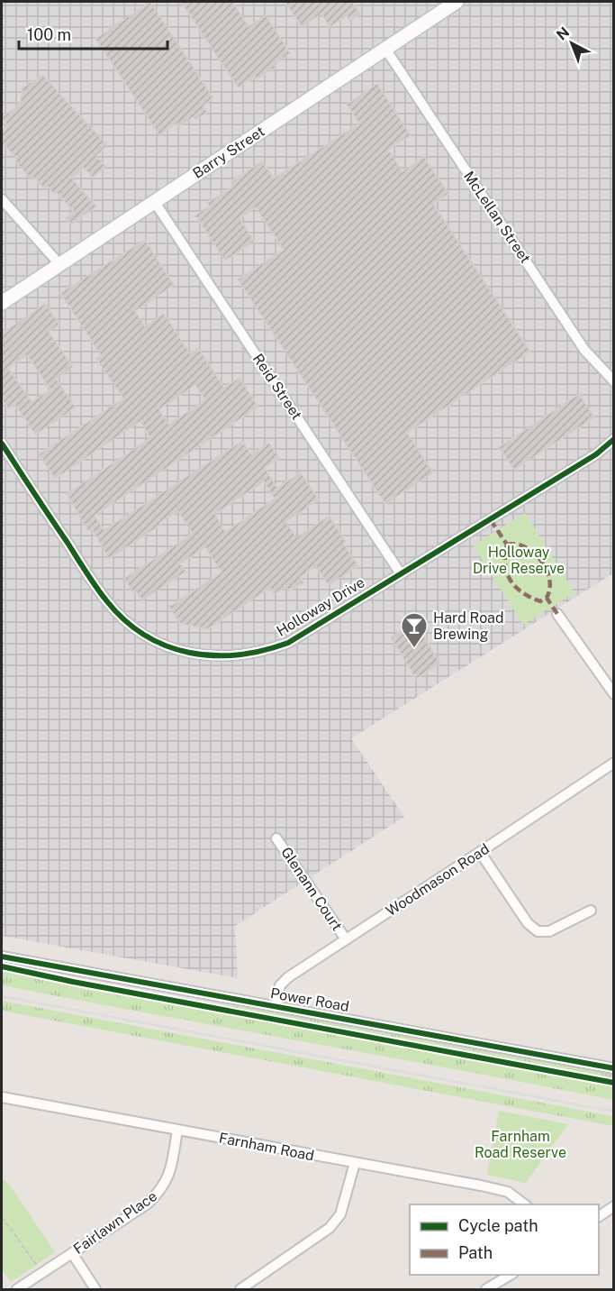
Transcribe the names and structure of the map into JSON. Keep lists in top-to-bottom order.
{
  "streets": {
    "main road": ["Barry Street"],
    "street": [
      "McLellan Street",
      "Reid Street",
      "Holloway Drive",
      "Woodmason Road",
      "Glenann Court",
      "Power Road",
      "Farnham Road",
      "Fairlawn Place"
    ]
  },
  "crossings": [
    ["Barry Street", "McLellan Street"],
    ["Barry Street", "Reid Street"],
    ["Reid Street", "Holloway Drive"],
    ["Woodmason Road", "Glenann Court"],
    ["Woodmason Road", "Power Road"],
    ["Farnham Road", "Fairlawn Place"]
  ],
  "parks": ["Holloway Drive Reserve", "Farnham Road Reserve"],
  "places": {
    "bar": ["Hard Road Brewing"]
  },
  "legend": ["Cycle path", "Path"],
  "scale_bar": "100 m",
  "north": "top left"
}
